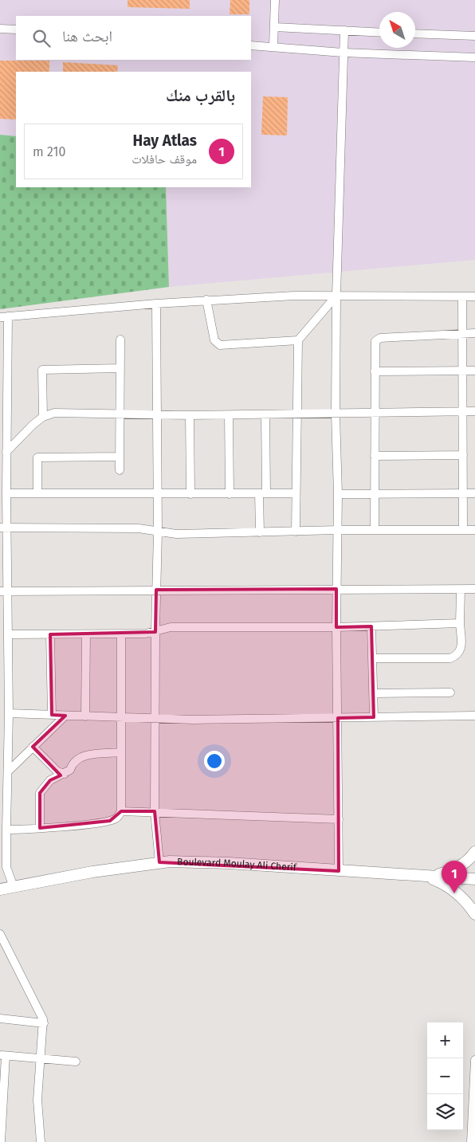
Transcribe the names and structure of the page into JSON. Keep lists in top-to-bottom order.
{
  "streets": {
    "main road": ["Boulevard Moulay Ali Cherif"]
  },
  "north": "top left",
  "page": {
    "search": "ابحث هنا",
    "heading": "بالقرب منك",
    "list": [
      {
        "mark": "1",
        "name": "Hay Atlas",
        "note": "موقف حافلات",
        "value": "210 m"
      }
    ],
    "pins": "1",
    "map_buttons": ["+", "−"]
  }
}
